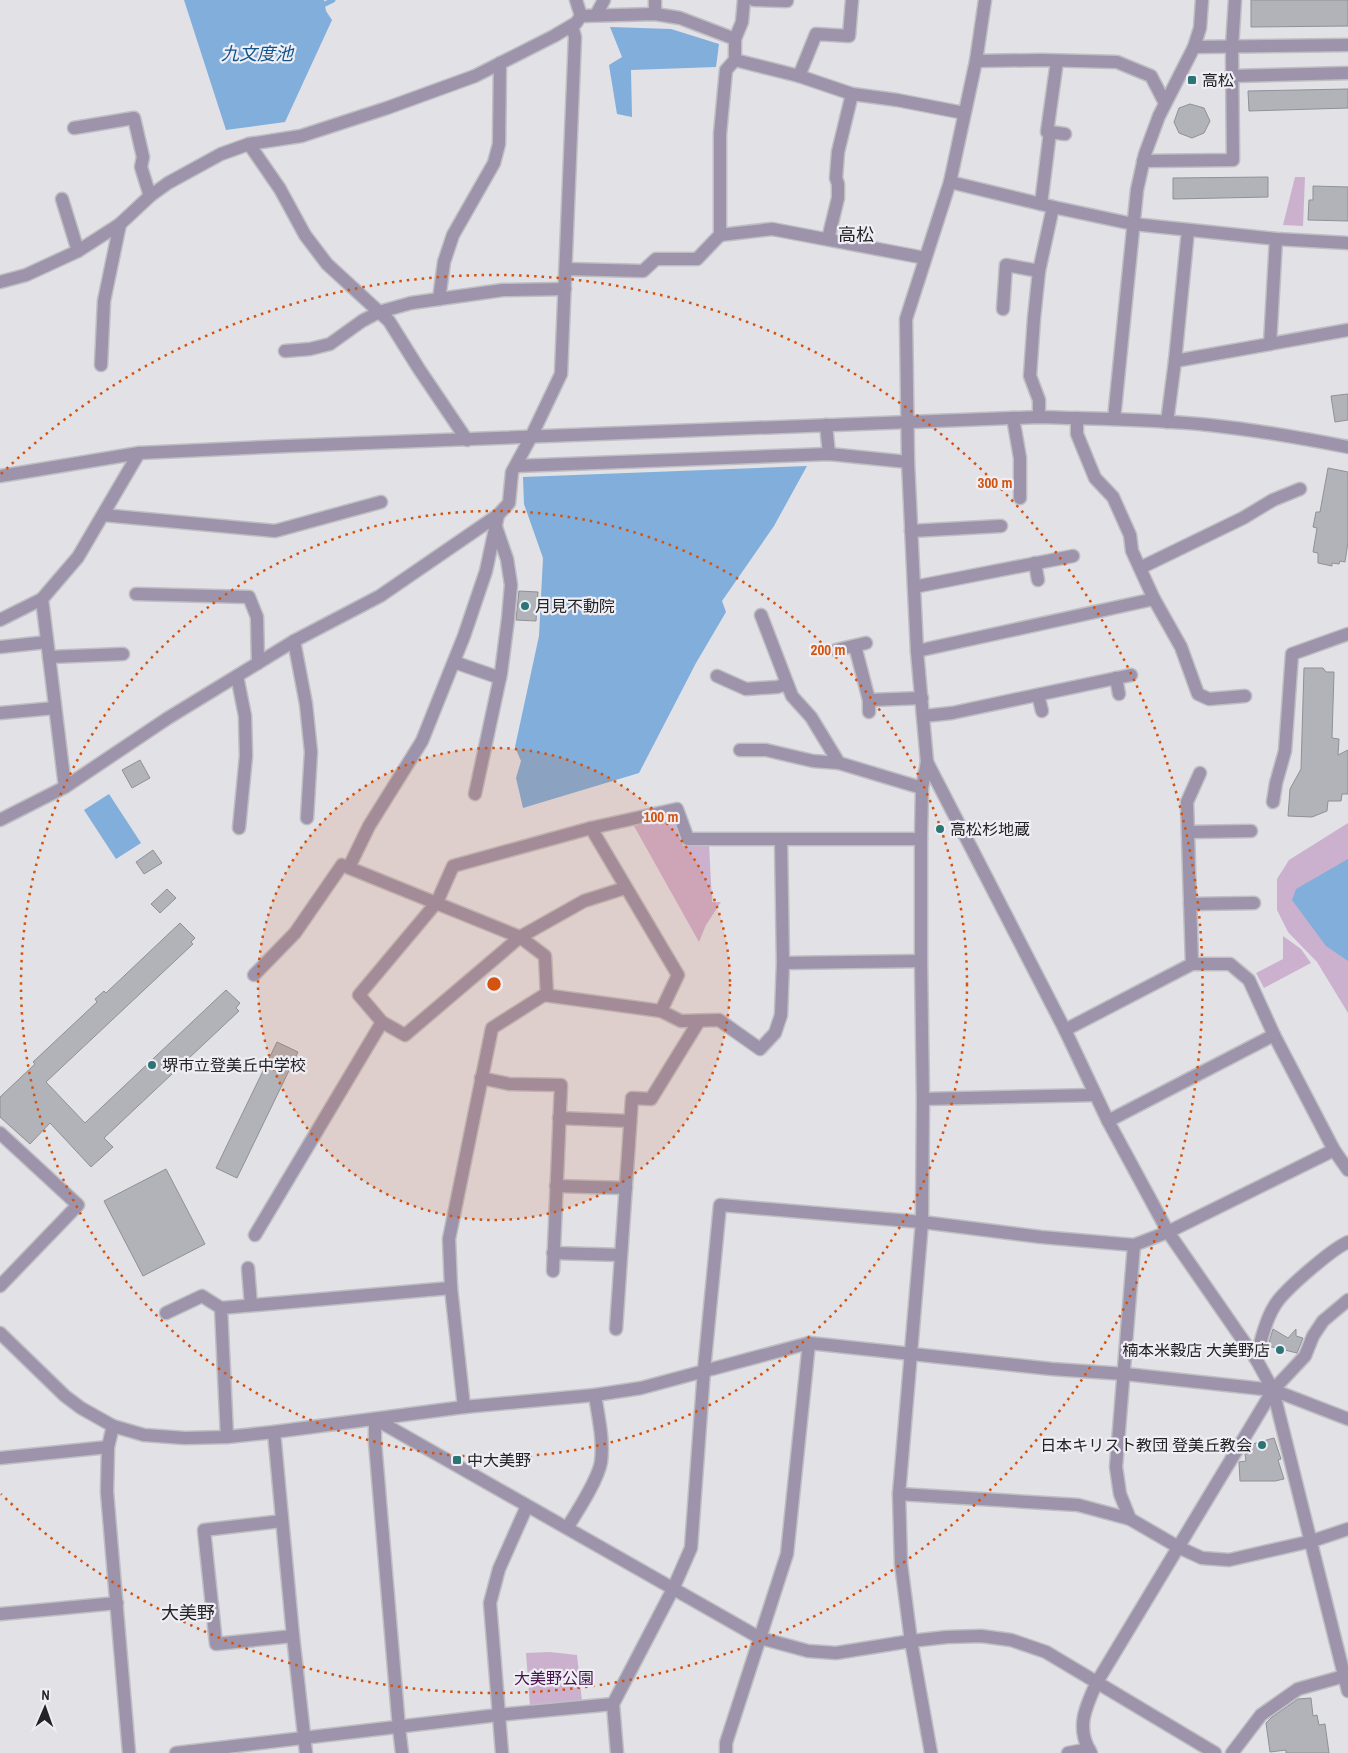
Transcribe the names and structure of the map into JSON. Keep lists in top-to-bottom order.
{
  "districts": ["高松", "大美野"],
  "water": ["九文度池"],
  "parks": ["大美野公園"],
  "places": {
    "transit": ["高松", "中大美野"],
    "other": [
      "月見不動院",
      "高松杉地蔵",
      "堺市立登美丘中学校",
      "楠本米穀店 大美野店",
      "日本キリスト教団 登美丘教会"
    ]
  },
  "north": "top",
  "rings": ["300 m", "200 m", "100 m"]
}
